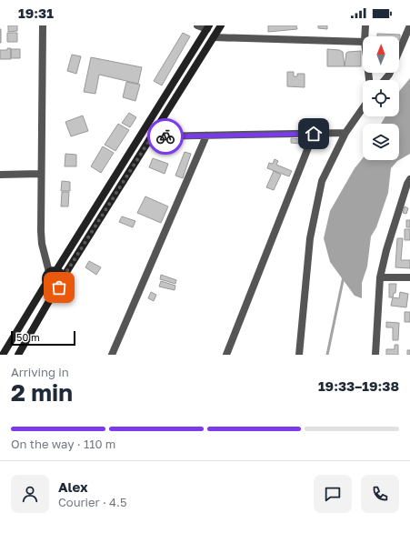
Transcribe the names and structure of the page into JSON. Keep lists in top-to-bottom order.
{
  "scale_bar": "50 m",
  "north": "top",
  "page": {
    "status": "19:31",
    "scale": "50 m",
    "heading": ["2 min", "Arriving in", "19:33–19:38"],
    "panel": ["Alex", "Courier · 4.5"],
    "bar": "On the way · 110 m"
  }
}
